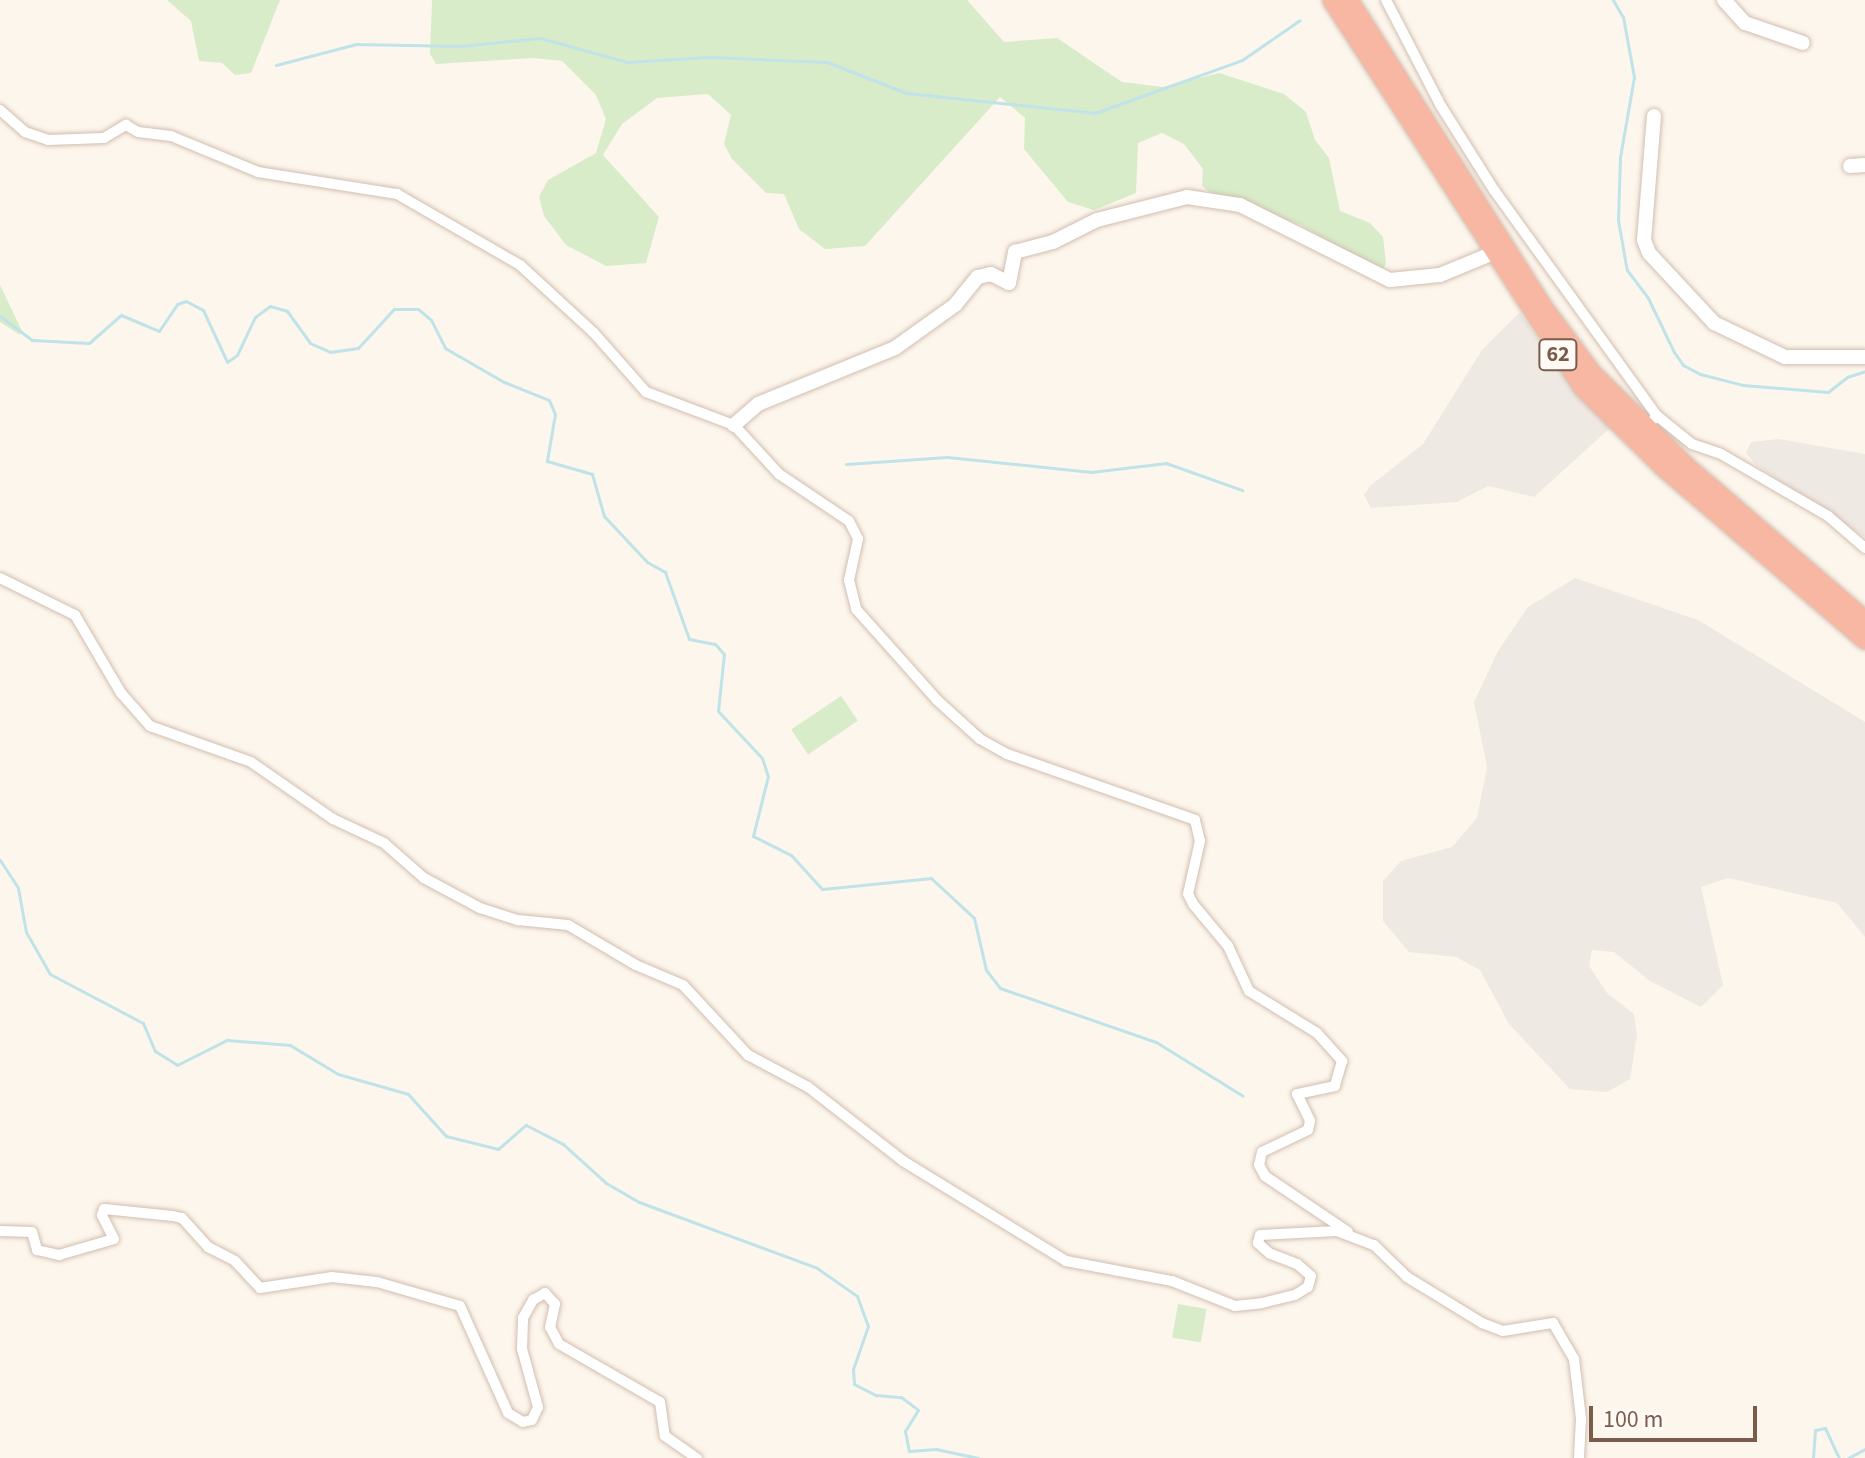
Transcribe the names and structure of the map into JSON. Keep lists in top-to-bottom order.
{
  "streets": {
    "highway": ["62"]
  },
  "scale_bar": "100 m"
}
